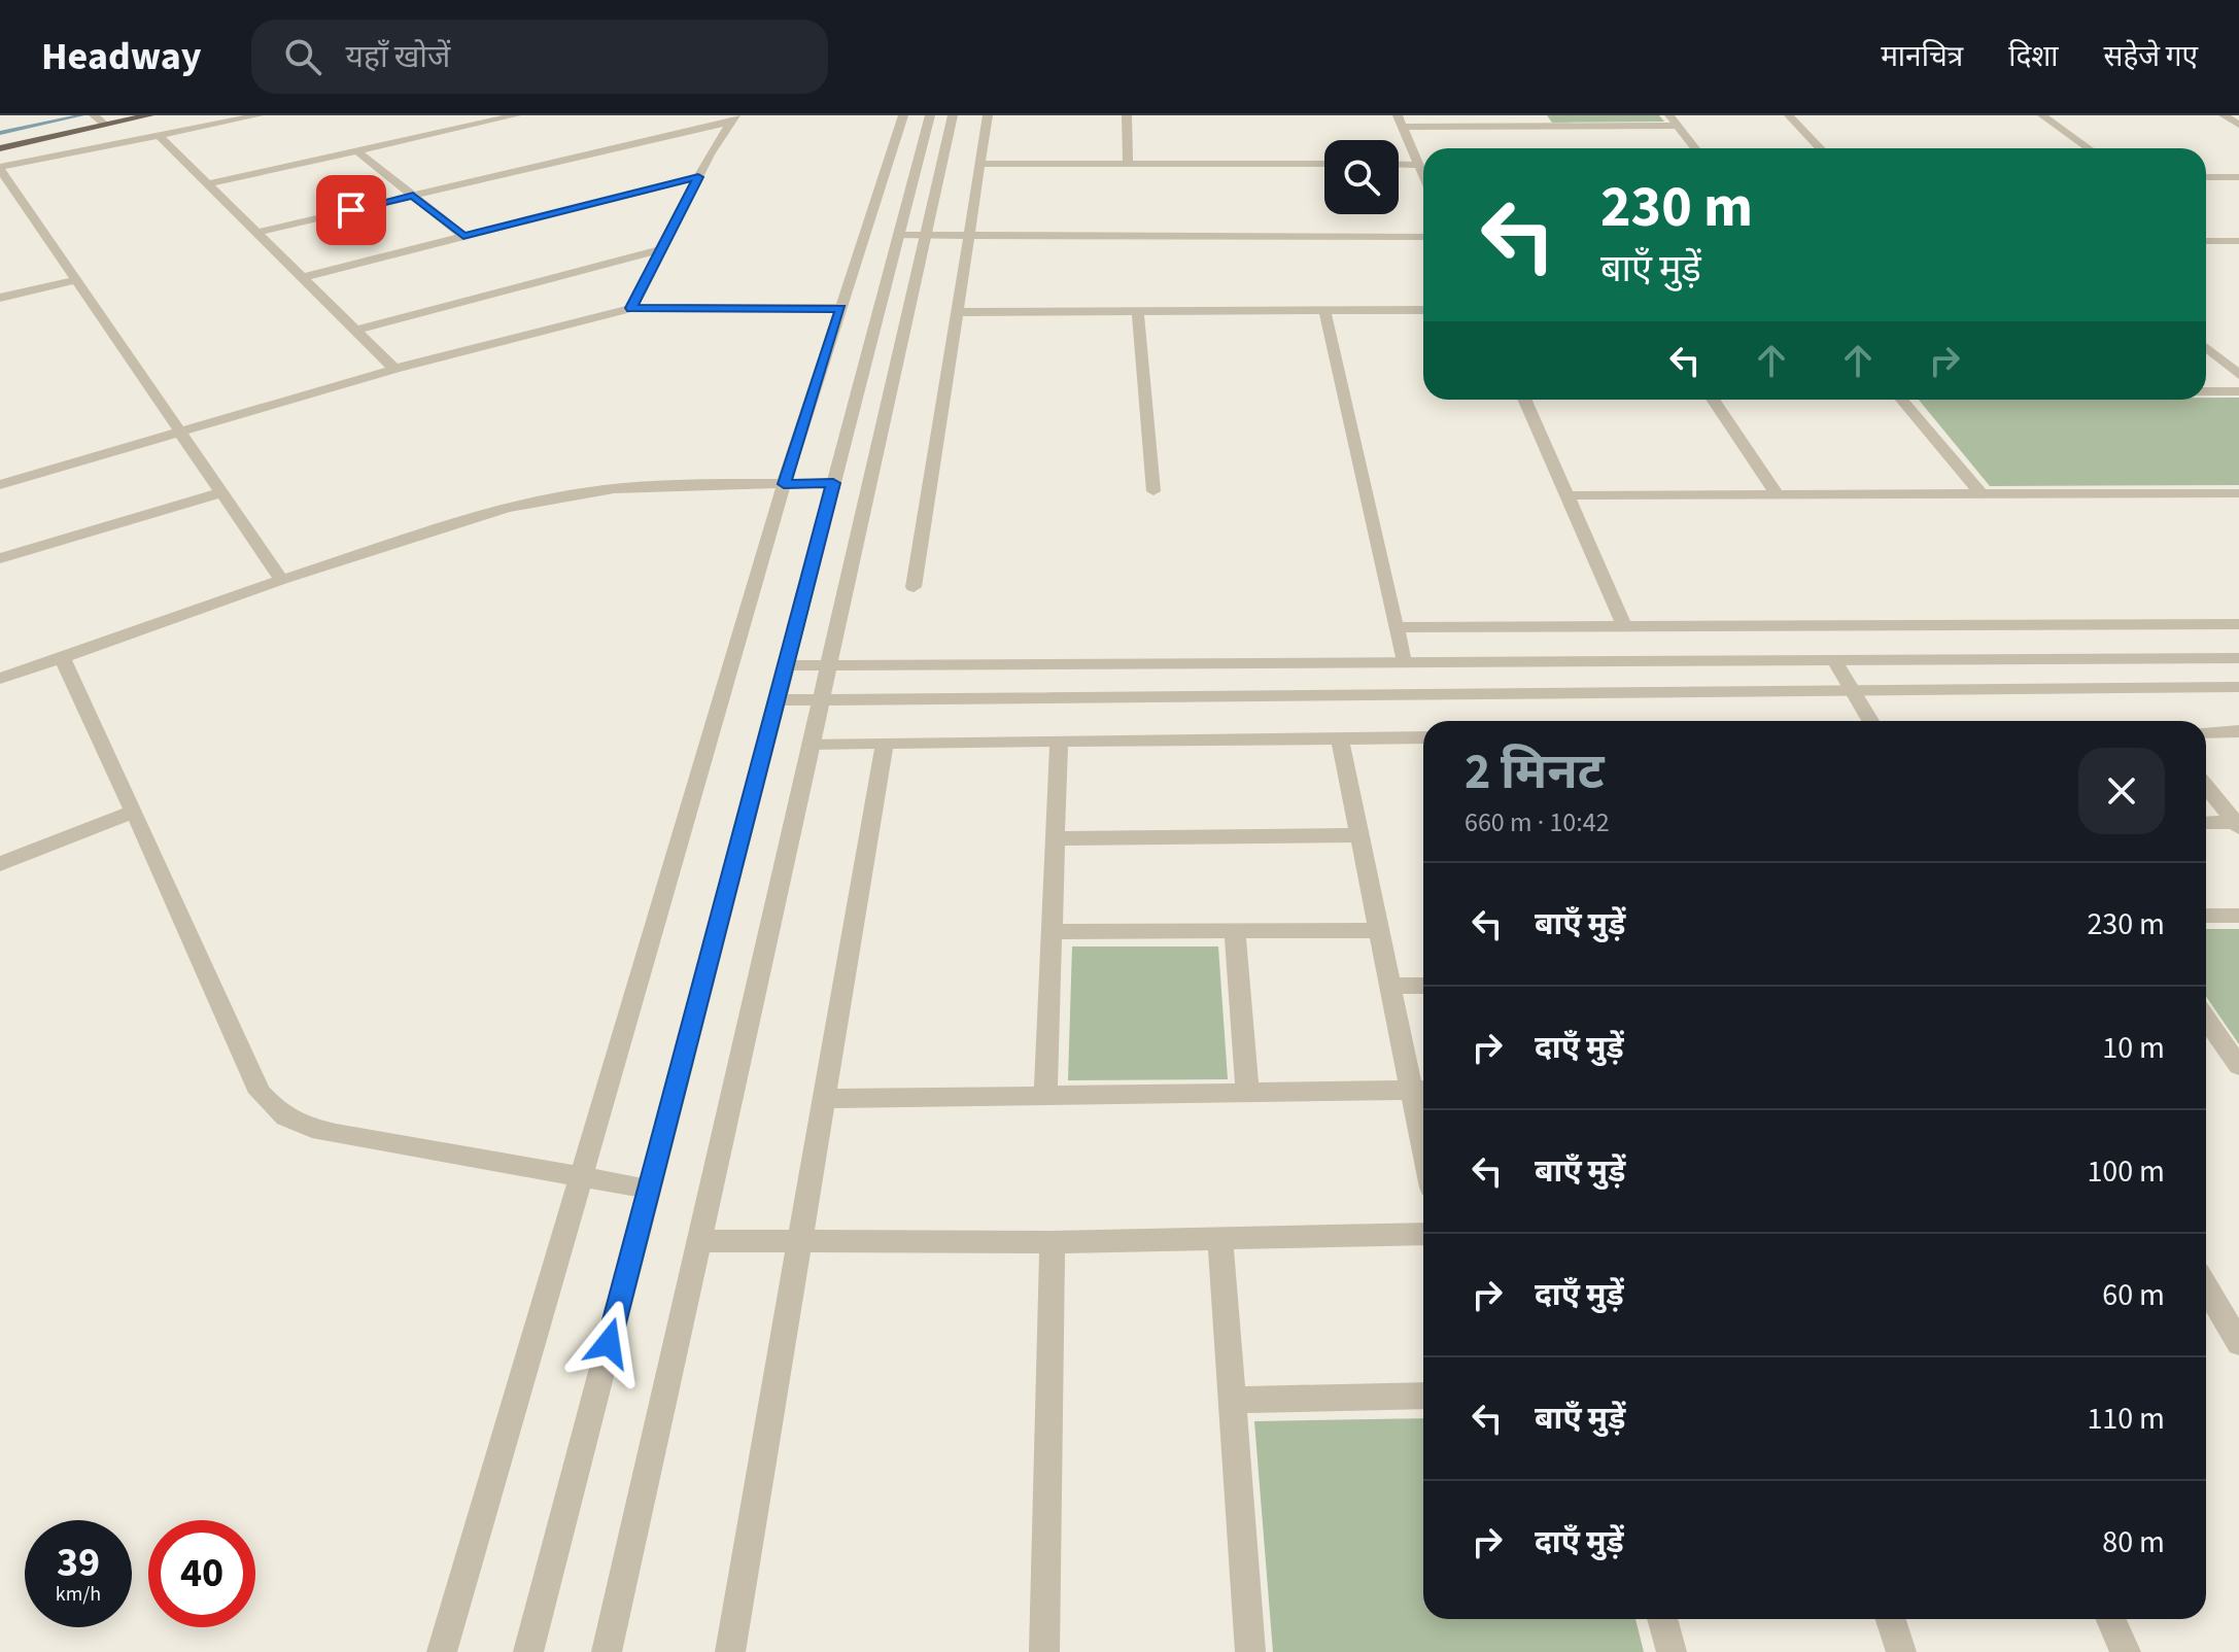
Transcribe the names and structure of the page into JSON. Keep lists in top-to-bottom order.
{
  "page": {
    "header": "Headway",
    "search": "यहाँ खोजें",
    "nav": ["मानचित्र", "दिशा", "सहेजे गए"],
    "turn": ["230 m", "बाएँ मुड़ें"],
    "heading": ["2 मिनट", "660 m · 10:42"],
    "list": [
      {
        "name": "बाएँ मुड़ें",
        "value": "230 m"
      },
      {
        "name": "दाएँ मुड़ें",
        "value": "10 m"
      },
      {
        "name": "बाएँ मुड़ें",
        "value": "100 m"
      },
      {
        "name": "दाएँ मुड़ें",
        "value": "60 m"
      },
      {
        "name": "बाएँ मुड़ें",
        "value": "110 m"
      },
      {
        "name": "दाएँ मुड़ें",
        "value": "80 m"
      }
    ],
    "speed": "39 km/h",
    "limit": "40"
  }
}
